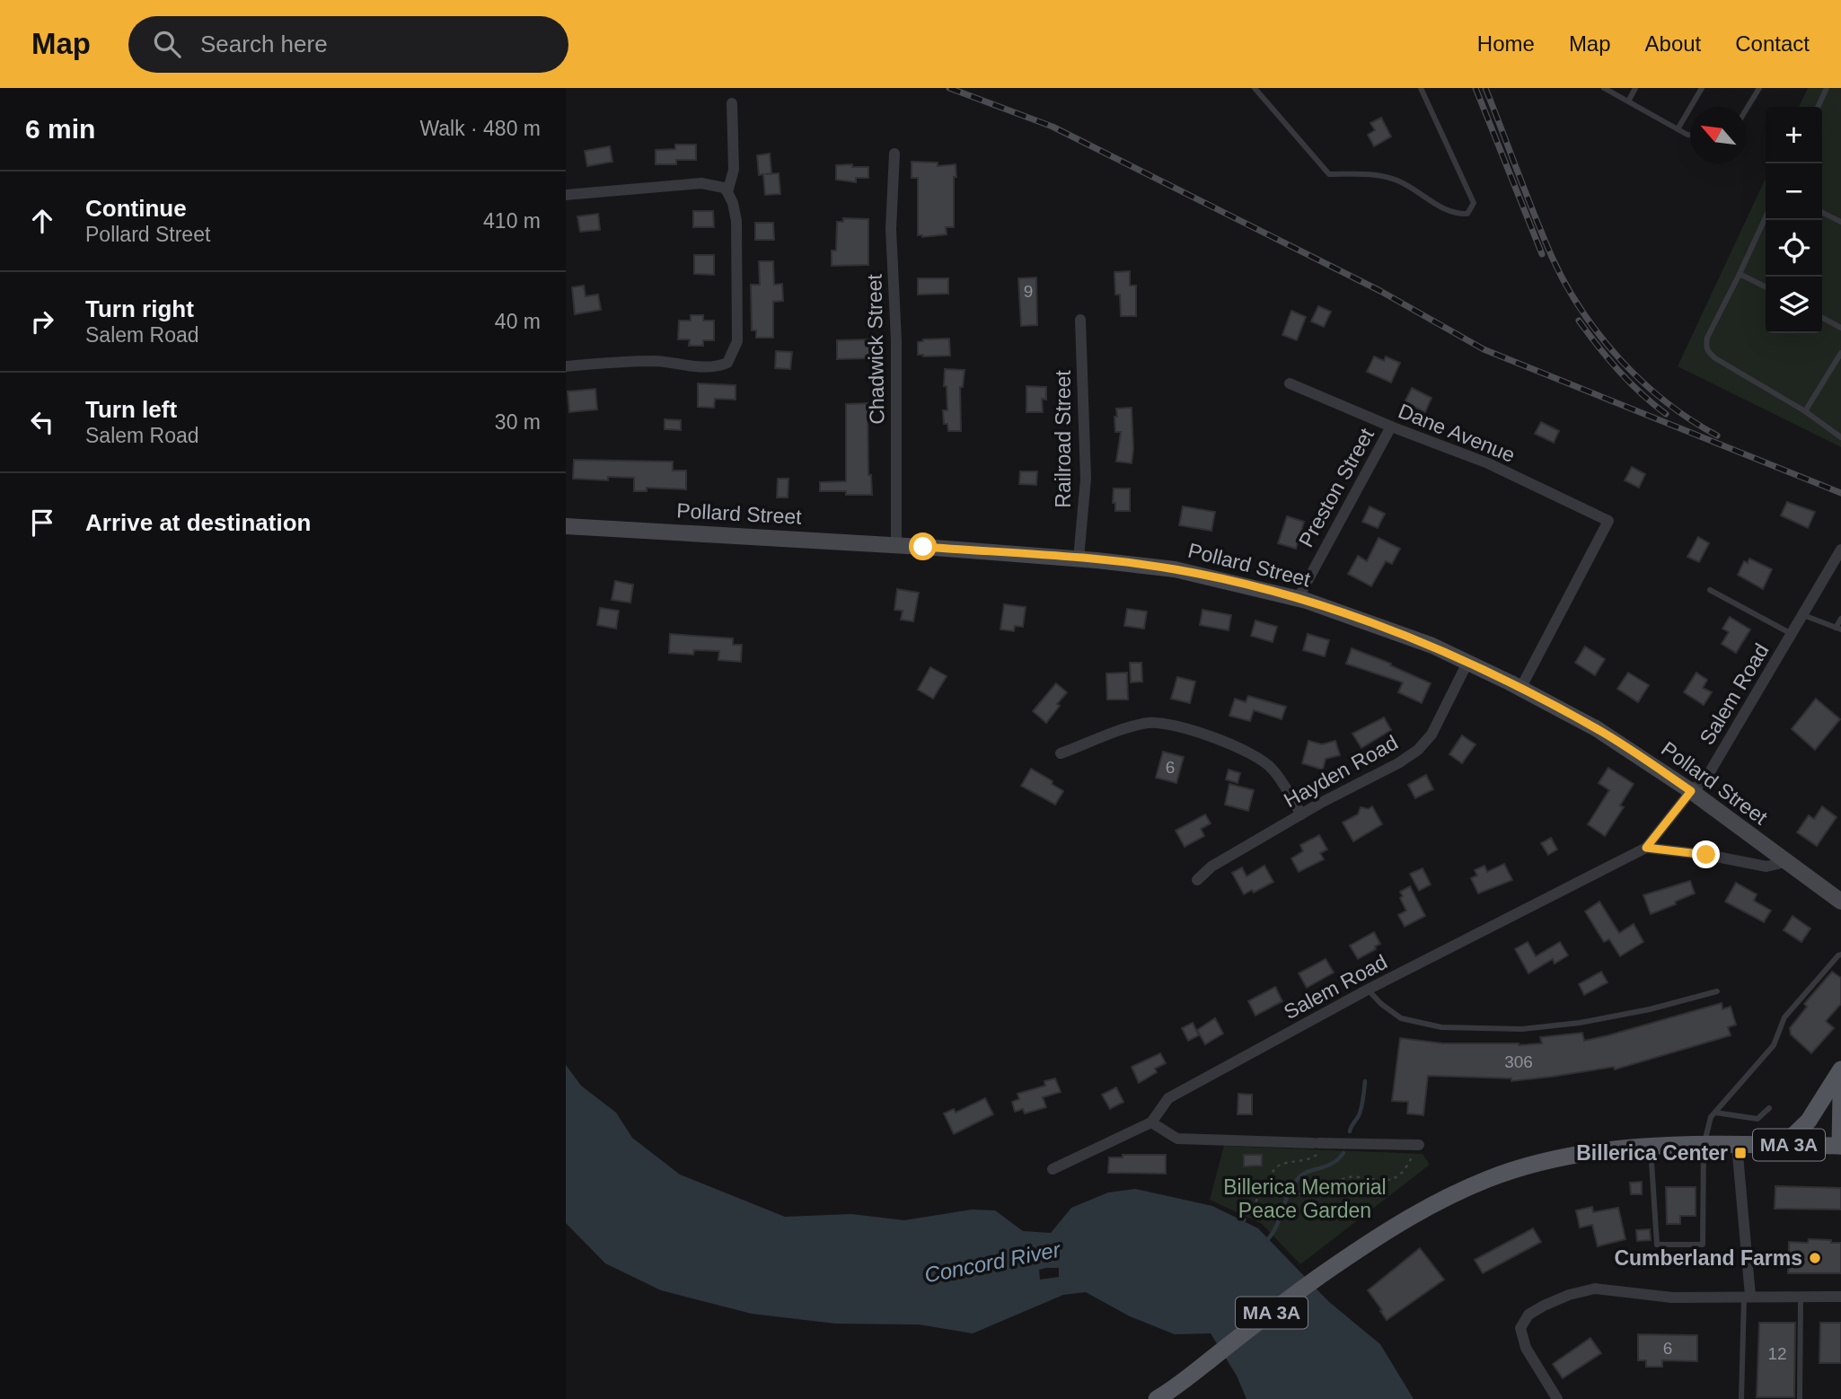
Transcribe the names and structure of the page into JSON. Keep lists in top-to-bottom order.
{
  "streets": {
    "main road": ["Pollard Street", "MA 3A"],
    "street": [
      "Chadwick Street",
      "Dane Avenue",
      "Railroad Street",
      "Preston Street",
      "Salem Road",
      "Hayden Road"
    ]
  },
  "crossings": [
    ["Chadwick Street", "Pollard Street"],
    ["Dane Avenue", "Preston Street"],
    ["Dane Avenue", "Pollard Street"],
    ["Railroad Street", "Pollard Street"],
    ["Preston Street", "Pollard Street"],
    ["Pollard Street", "Salem Road"],
    ["Pollard Street", "Hayden Road"]
  ],
  "water": ["Concord River"],
  "parks": ["Billerica Memorial Peace Garden"],
  "places": {
    "transit": ["Billerica Center"],
    "other": ["Cumberland Farms"]
  },
  "house_numbers": [
    "9",
    "6",
    "306",
    "6",
    "12"
  ],
  "north": "top left",
  "page": {
    "header": "Map",
    "search": "Search here",
    "nav": [
      "Home",
      "Map",
      "About",
      "Contact"
    ],
    "heading": ["6 min", "Walk · 480 m"],
    "map_buttons": ["+", "−"],
    "list": [
      ["Continue", "Pollard Street", "410 m"],
      ["Turn right", "Salem Road", "40 m"],
      ["Turn left", "Salem Road", "30 m"],
      "Arrive at destination"
    ]
  }
}
